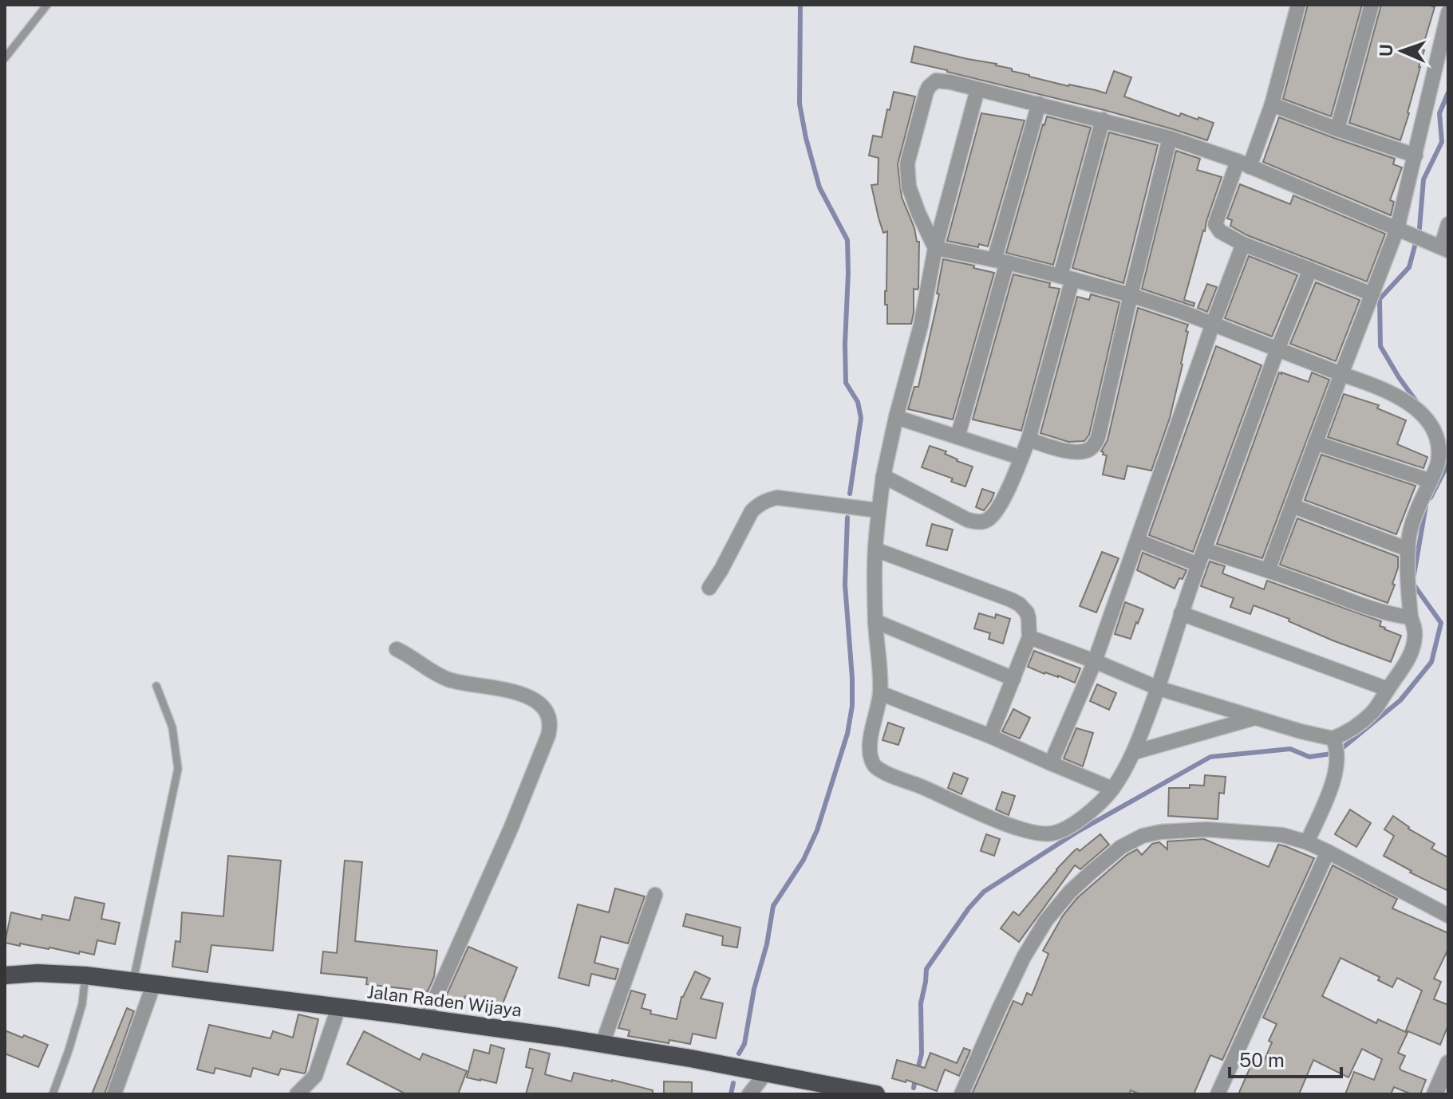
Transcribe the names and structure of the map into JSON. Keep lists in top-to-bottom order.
{
  "streets": {
    "highway": ["Jalan Raden Wijaya"]
  },
  "scale_bar": "50 m",
  "north": "left"
}
